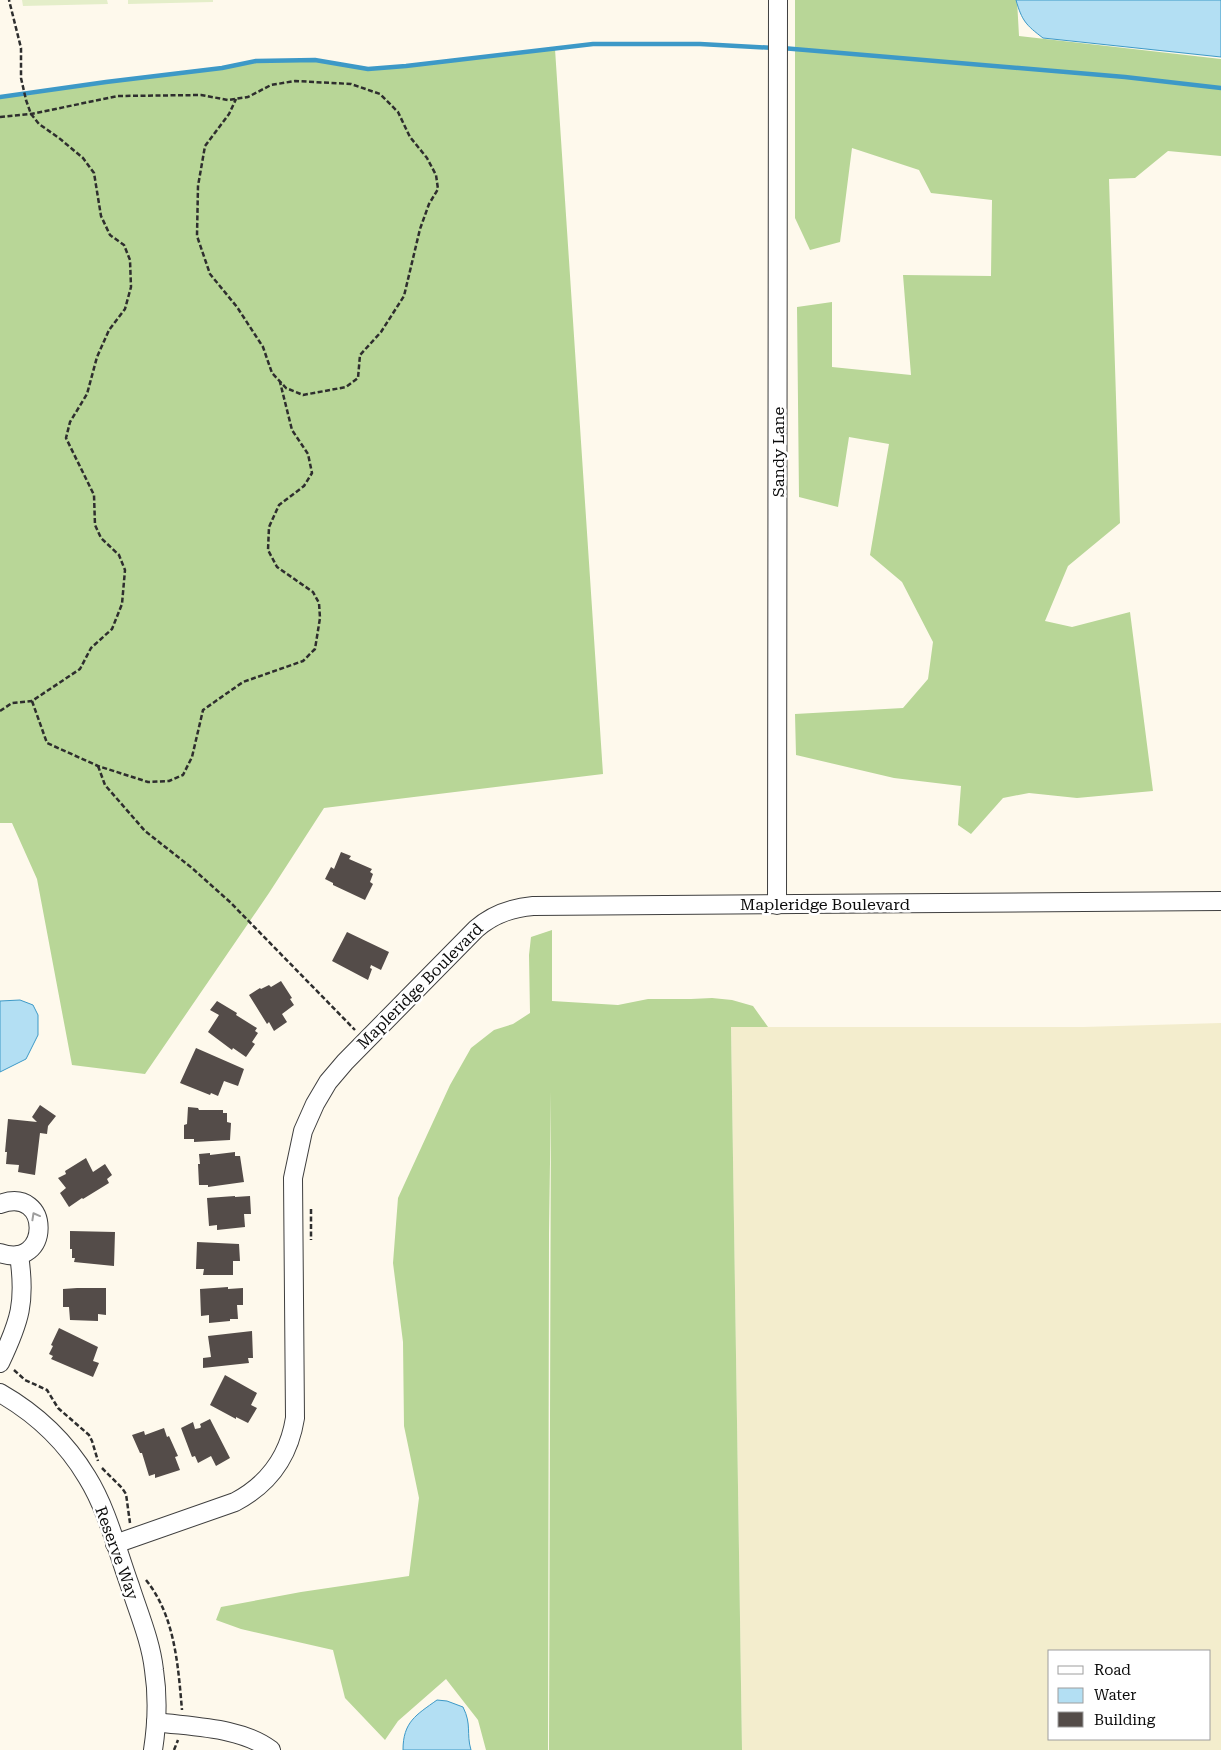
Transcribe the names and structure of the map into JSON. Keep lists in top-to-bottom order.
{
  "streets": {
    "street": ["Sandy Lane", "Mapleridge Boulevard", "Reserve Way"]
  },
  "crossings": [
    ["Sandy Lane", "Mapleridge Boulevard"],
    ["Mapleridge Boulevard", "Reserve Way"]
  ],
  "legend": ["Road", "Water", "Building"]
}
